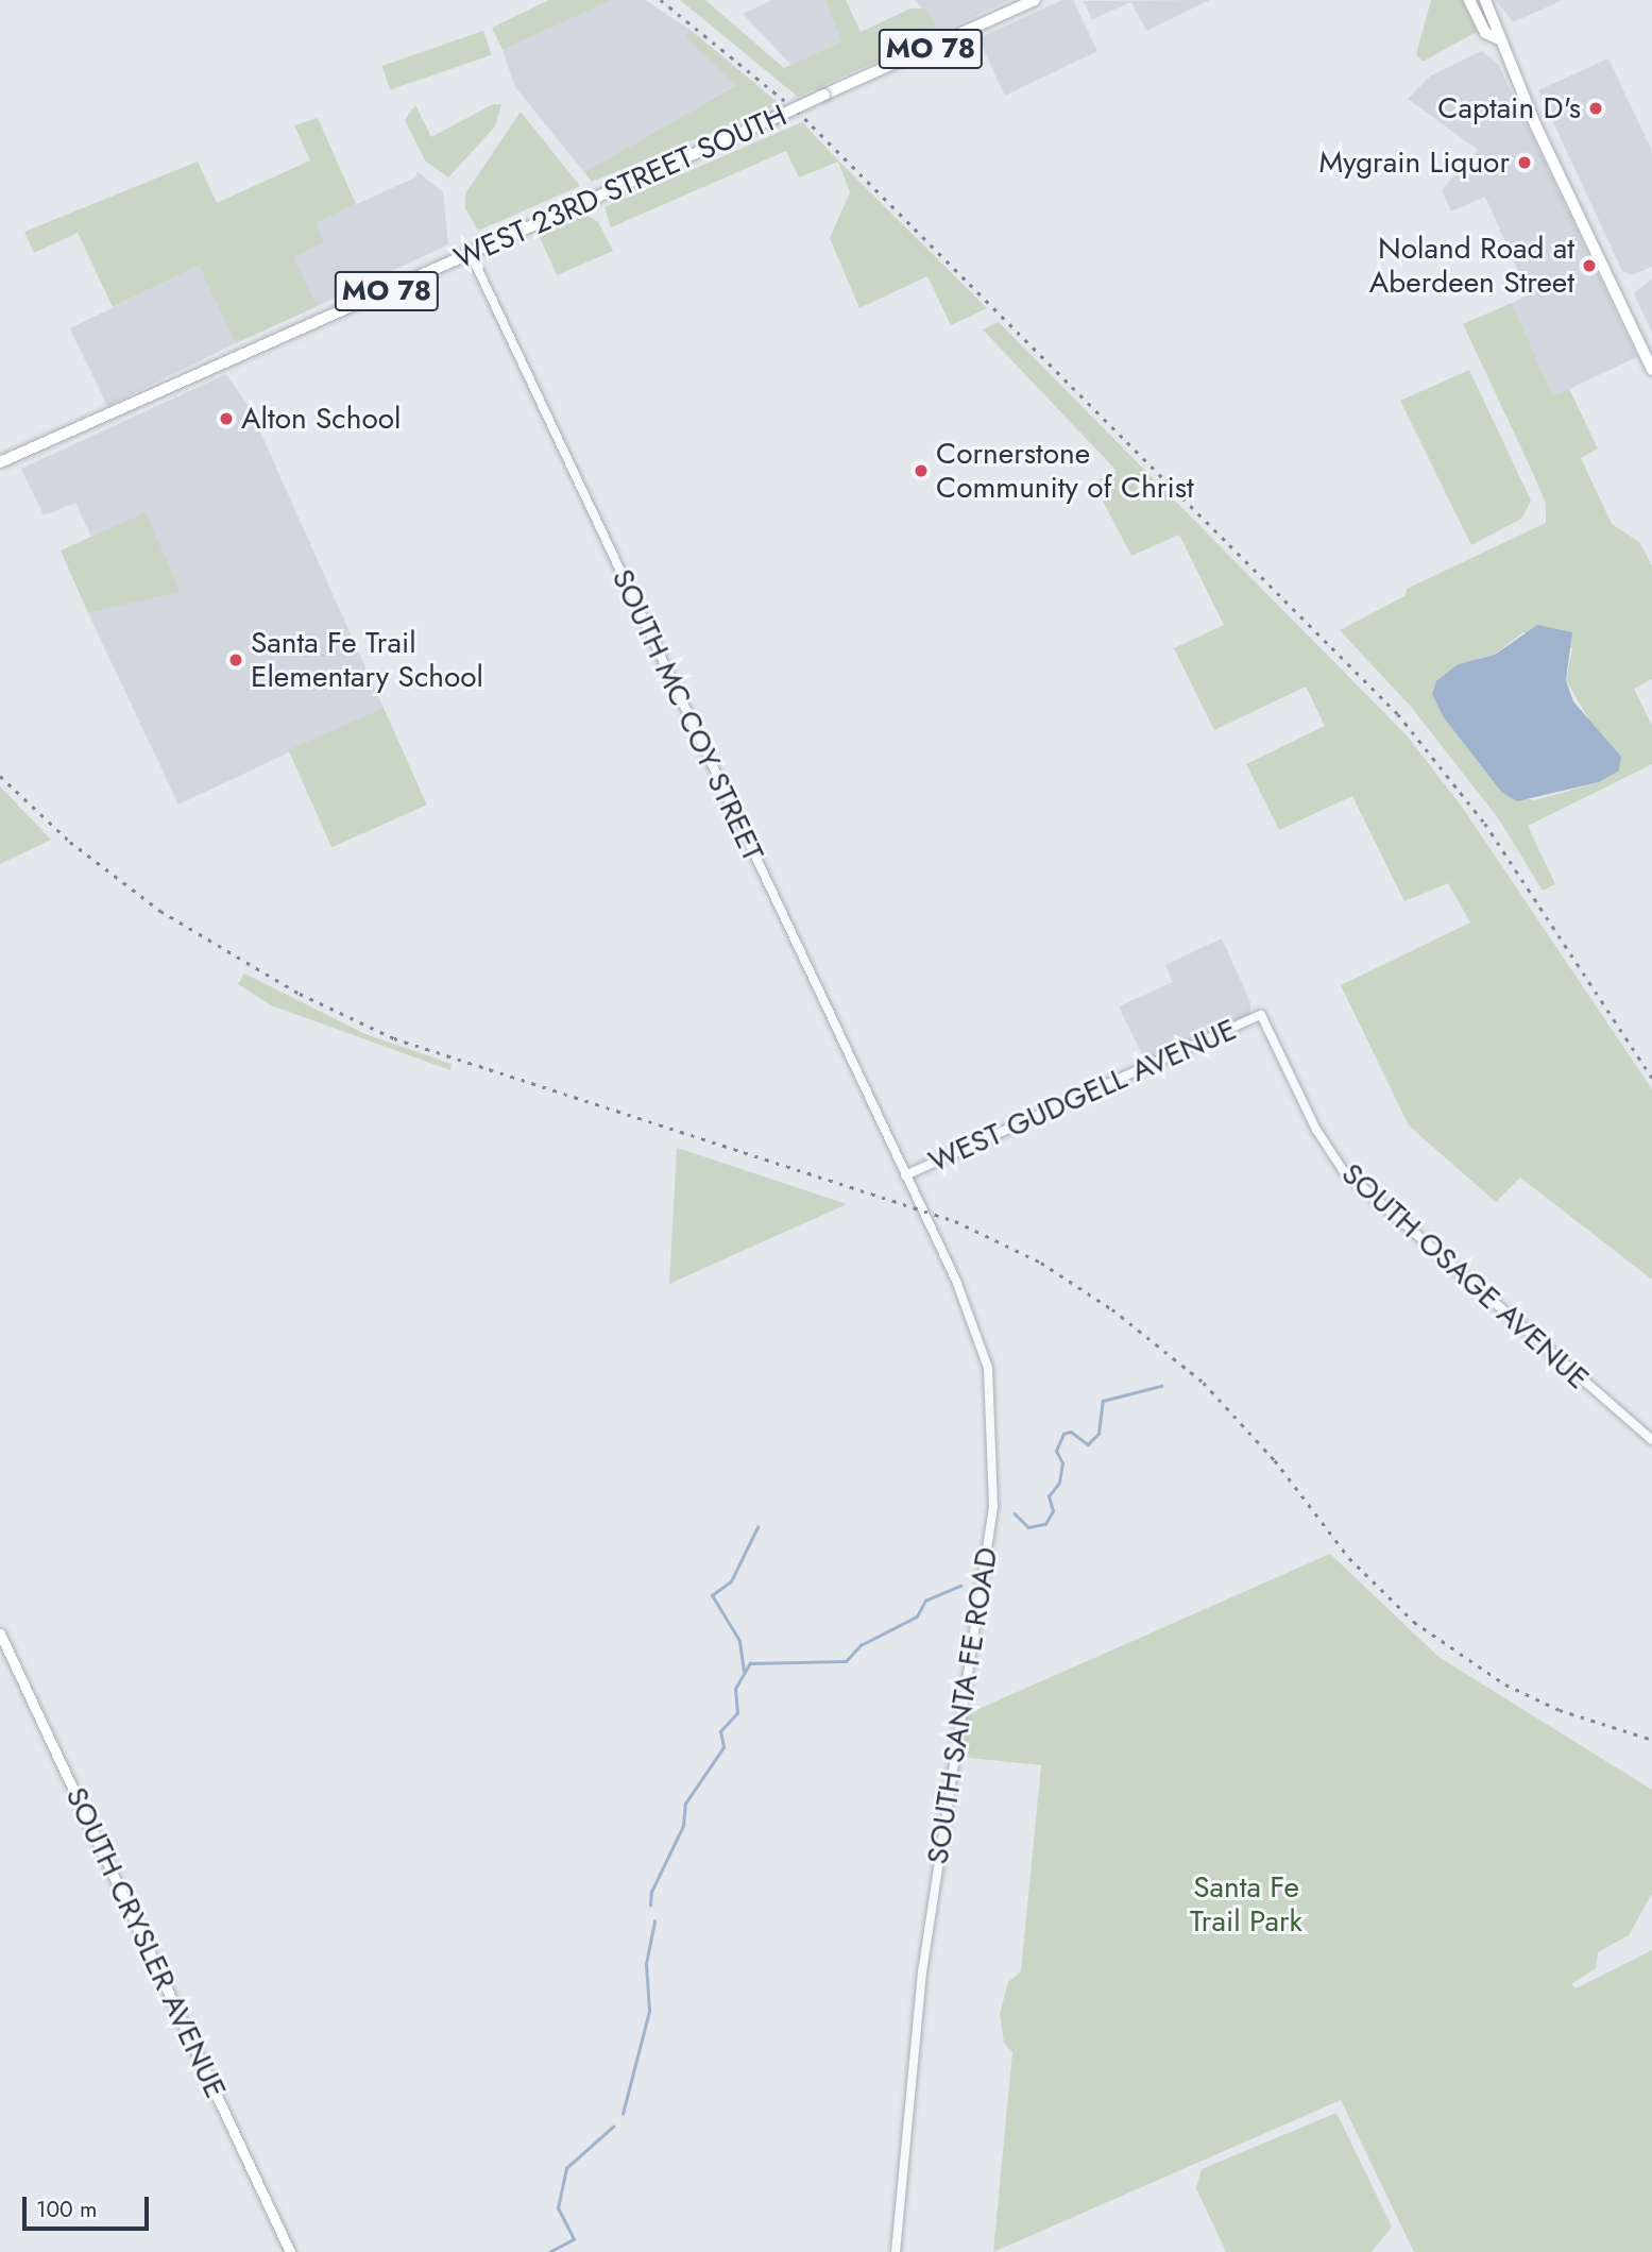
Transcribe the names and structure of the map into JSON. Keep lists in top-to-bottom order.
{
  "streets": {
    "main road": ["MO 78", "WEST 23RD STREET SOUTH", "SOUTH CRYSLER AVENUE"],
    "street": [
      "SOUTH MC COY STREET",
      "WEST GUDGELL AVENUE",
      "SOUTH OSAGE AVENUE",
      "SOUTH SANTA FE ROAD"
    ]
  },
  "crossings": [
    ["WEST 23RD STREET SOUTH", "SOUTH MC COY STREET"],
    ["SOUTH MC COY STREET", "WEST GUDGELL AVENUE"],
    ["SOUTH MC COY STREET", "SOUTH SANTA FE ROAD"],
    ["WEST GUDGELL AVENUE", "SOUTH OSAGE AVENUE"],
    ["WEST GUDGELL AVENUE", "SOUTH SANTA FE ROAD"]
  ],
  "parks": ["Santa Fe Trail Park"],
  "places": [
    "Captain D's",
    "Mygrain Liquor",
    "Noland Road at Aberdeen Street",
    "Alton School",
    "Cornerstone Community of Christ",
    "Santa Fe Trail Elementary School"
  ],
  "scale_bar": "100 m"
}
